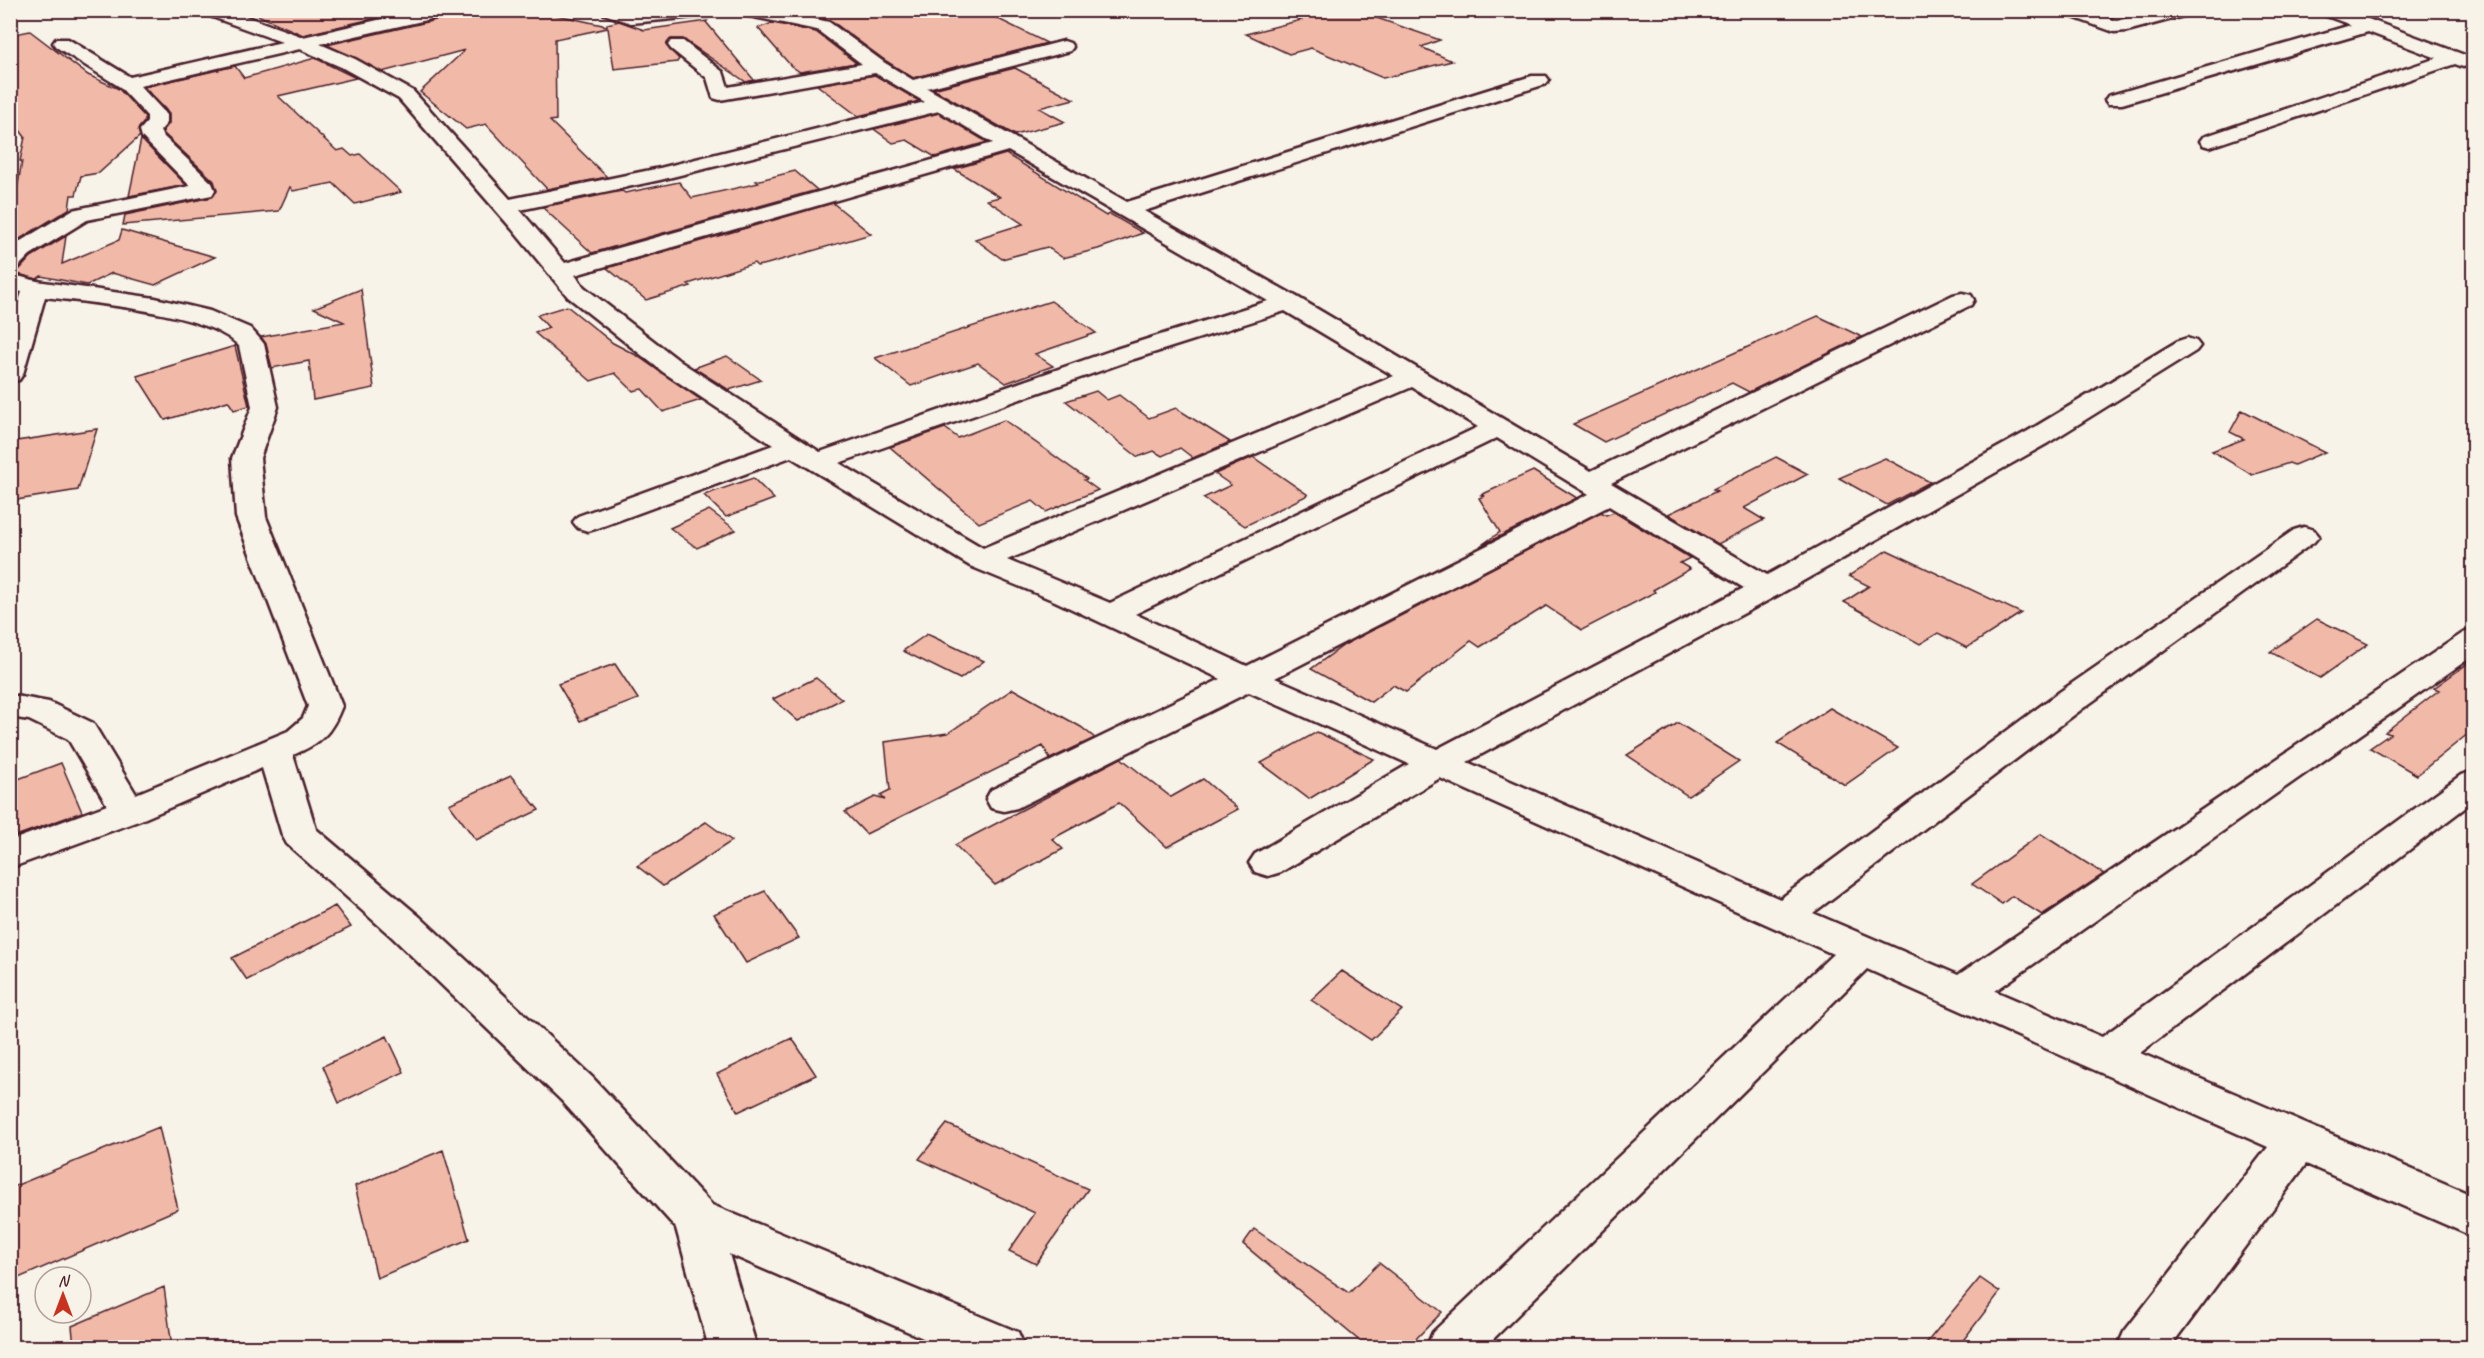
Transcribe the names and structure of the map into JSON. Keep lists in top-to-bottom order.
{
  "north": "top"
}
